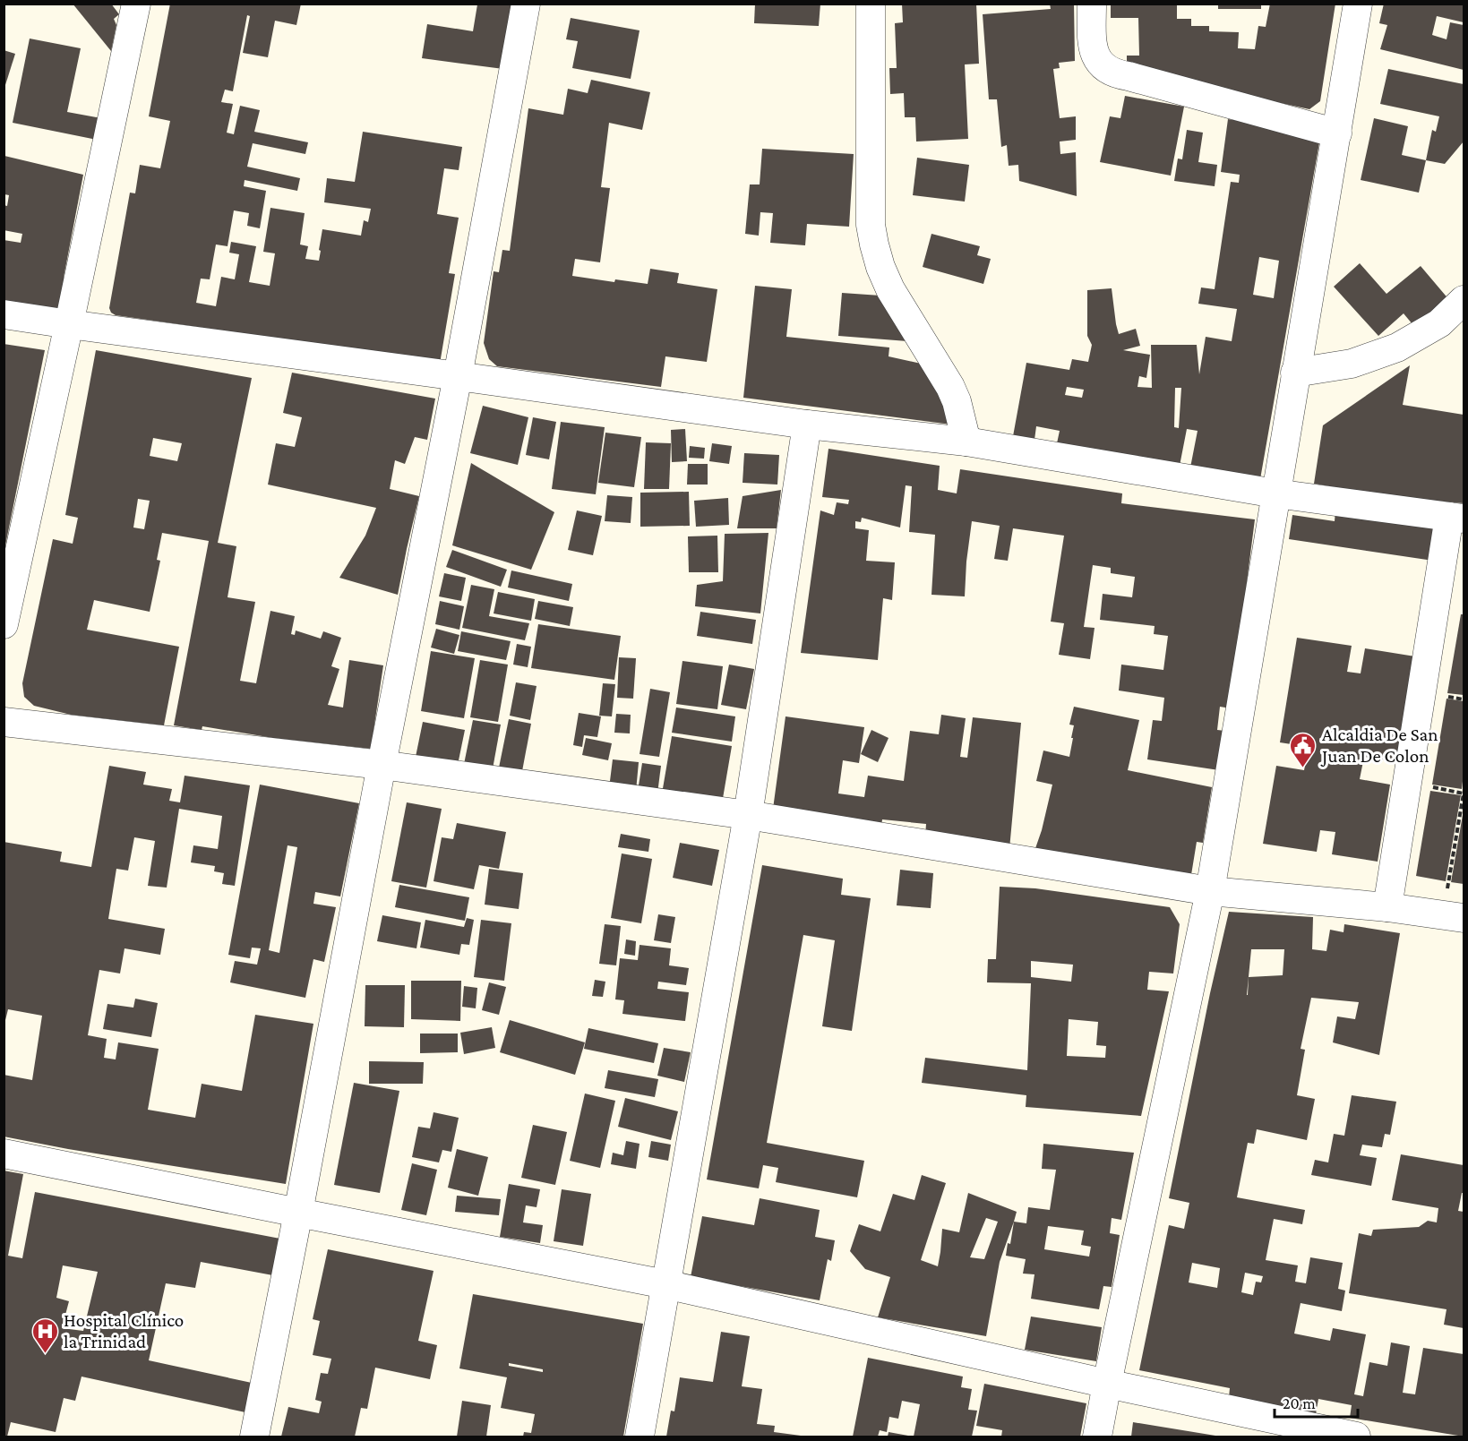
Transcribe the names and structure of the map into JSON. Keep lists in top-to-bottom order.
{
  "places": {
    "public building": ["Alcaldia De San Juan De Colon"],
    "hospital": ["Hospital Clínico la Trinidad"]
  },
  "scale_bar": "20 m"
}
